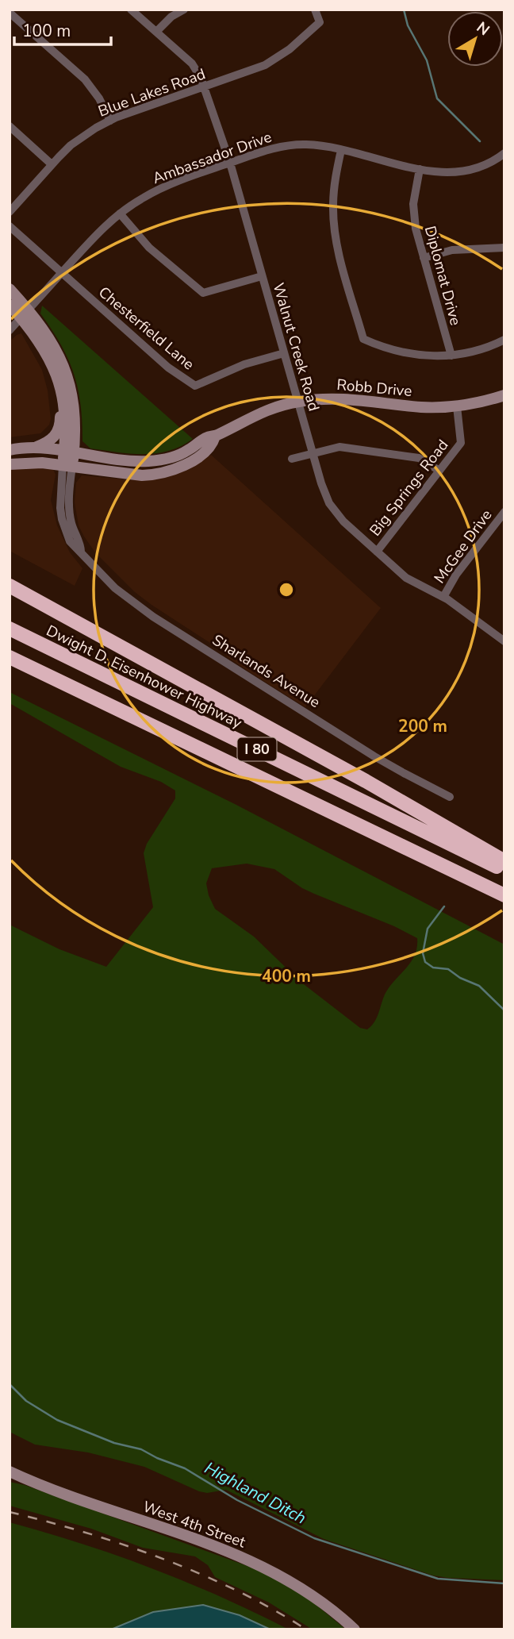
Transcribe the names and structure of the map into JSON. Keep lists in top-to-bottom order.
{
  "streets": {
    "highway": ["Dwight D. Eisenhower Highway", "I 80"],
    "main road": ["Robb Drive", "Sharlands Avenue", "West 4th Street"],
    "street": [
      "Blue Lakes Road",
      "Ambassador Drive",
      "Diplomat Drive",
      "Chesterfield Lane",
      "Walnut Creek Road",
      "Big Springs Road",
      "McGee Drive"
    ]
  },
  "crossings": [
    ["Blue Lakes Road", "Walnut Creek Road"],
    ["Ambassador Drive", "Diplomat Drive"],
    ["Ambassador Drive", "Chesterfield Lane"],
    ["Ambassador Drive", "Walnut Creek Road"],
    ["Ambassador Drive", "Sharlands Avenue"],
    ["Chesterfield Lane", "Walnut Creek Road"],
    ["Walnut Creek Road", "Robb Drive"],
    ["Walnut Creek Road", "Big Springs Road"],
    ["Walnut Creek Road", "McGee Drive"],
    ["Robb Drive", "Big Springs Road"],
    ["Robb Drive", "Sharlands Avenue"]
  ],
  "water": ["Highland Ditch"],
  "scale_bar": "100 m",
  "north": "top right",
  "rings": ["200 m", "400 m"]
}
